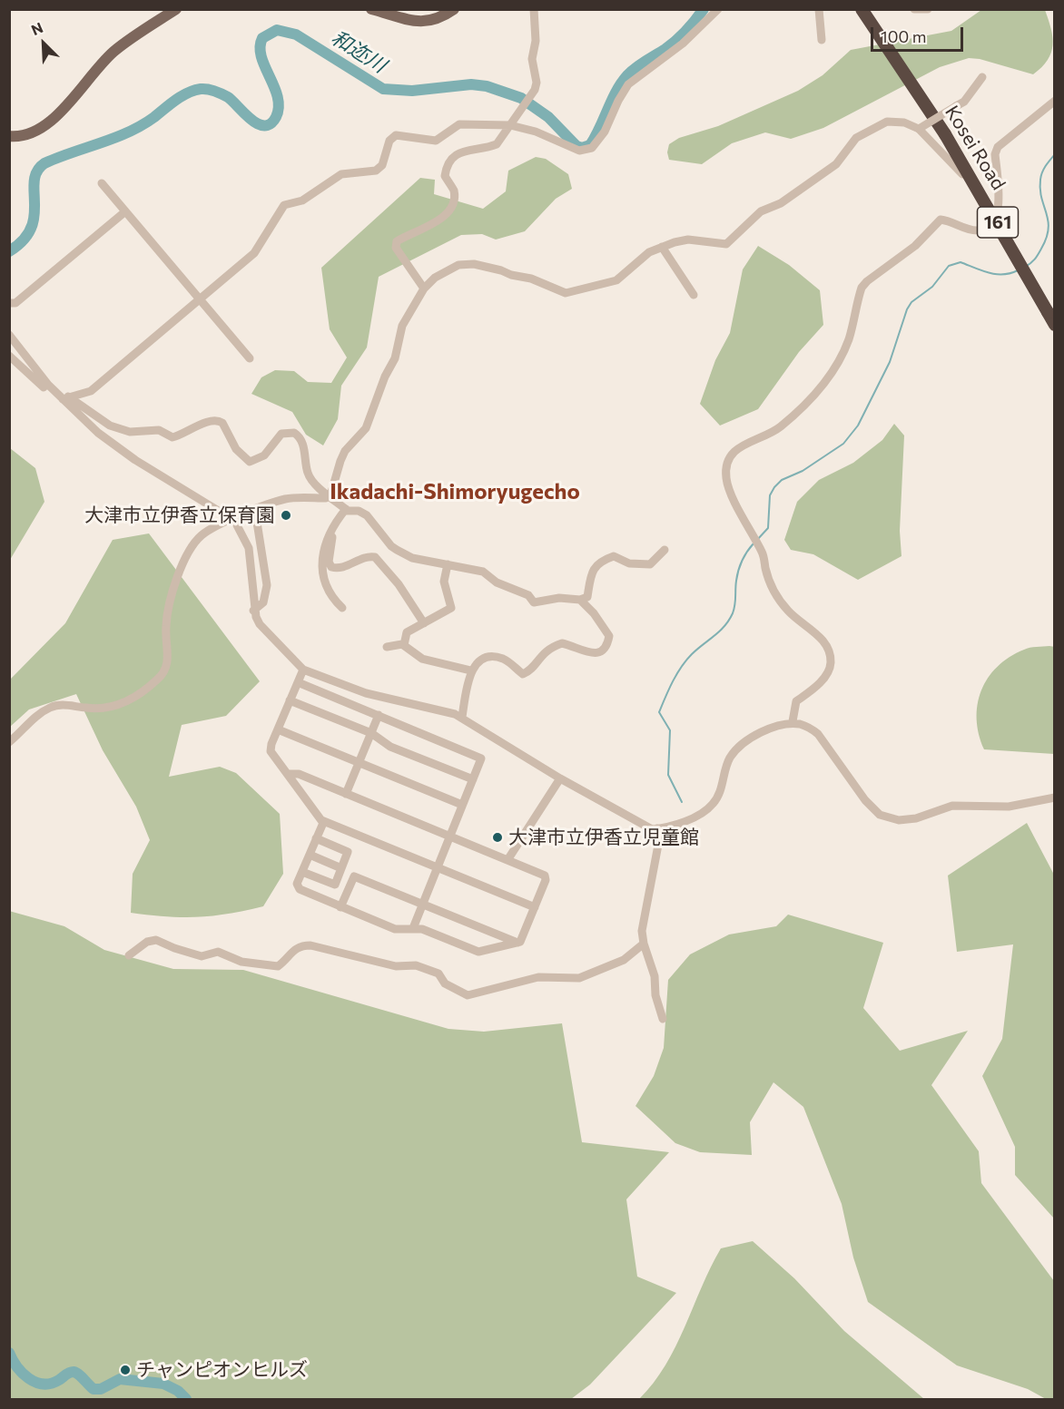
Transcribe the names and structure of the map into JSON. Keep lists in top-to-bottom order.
{
  "streets": {
    "highway": ["Kosei Road", "161"]
  },
  "districts": ["Ikadachi-Shimoryugecho"],
  "water": ["和迩川"],
  "places": ["大津市立伊香立保育園", "大津市立伊香立児童館", "チャンピオンヒルズ"],
  "scale_bar": "100 m",
  "north": "top left"
}
